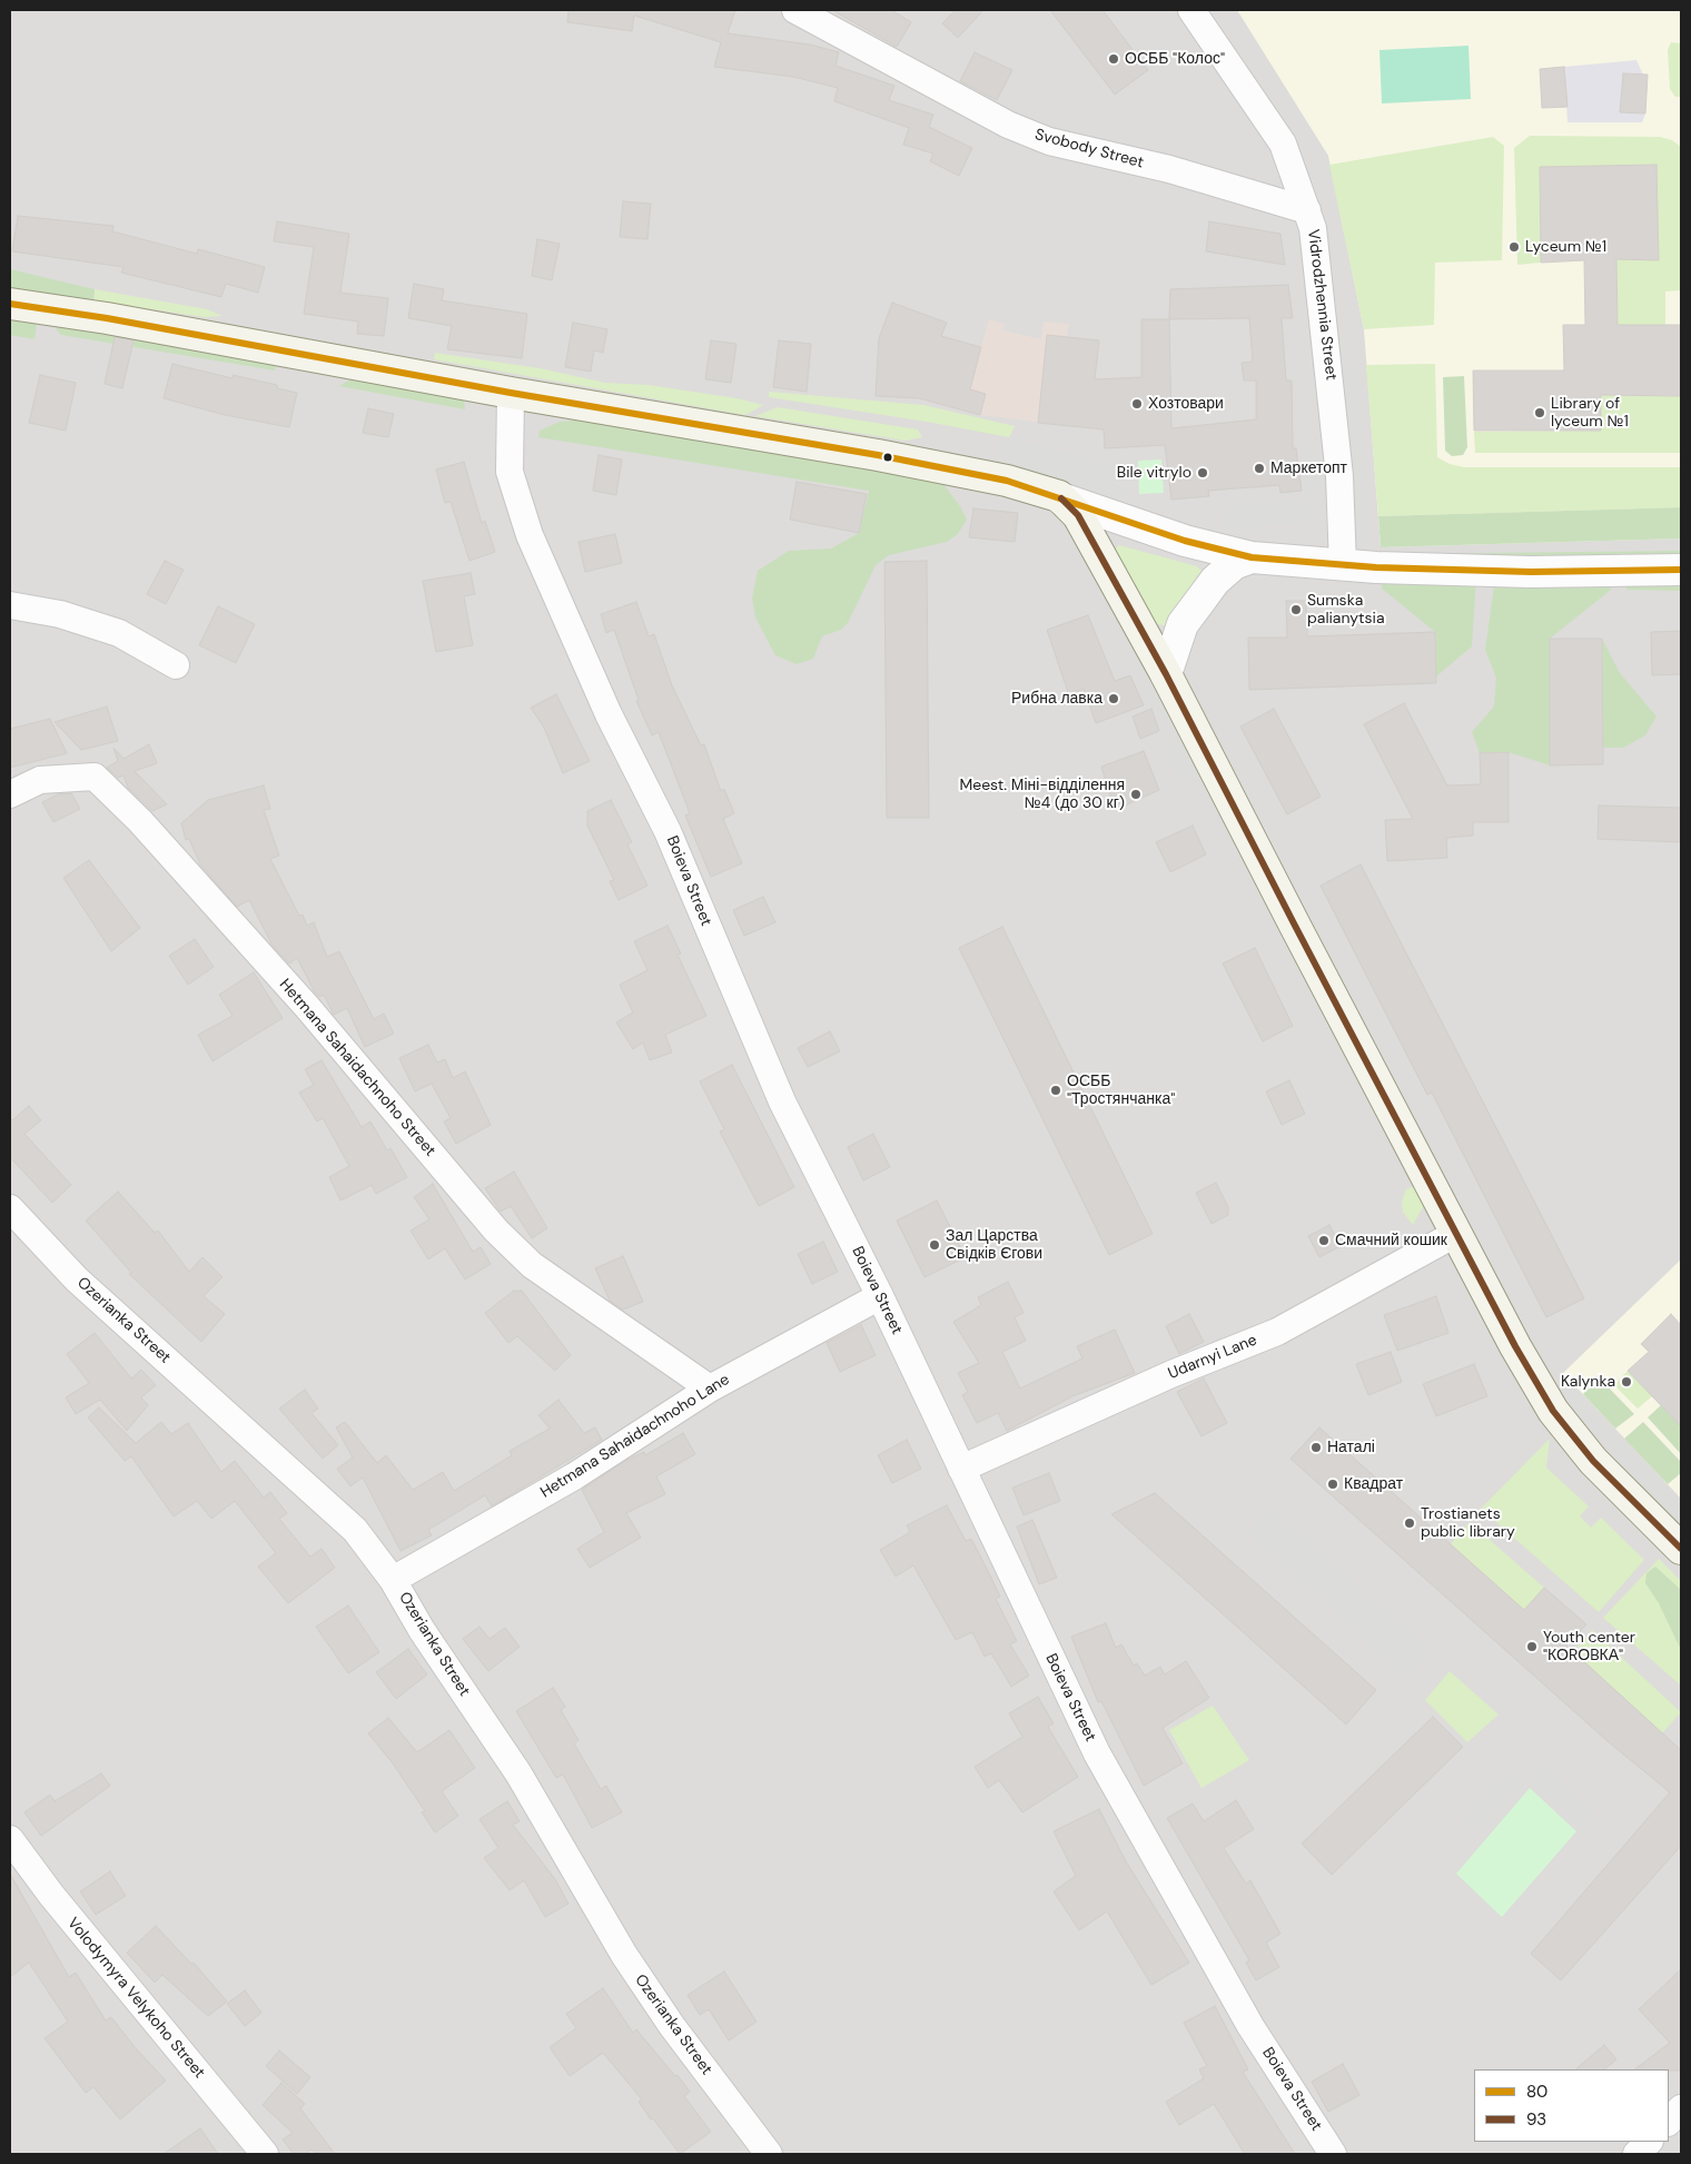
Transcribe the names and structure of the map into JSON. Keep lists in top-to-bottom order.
{
  "streets": {
    "street": [
      "Svobody Street",
      "Vidrodzhennia Street",
      "Boieva Street",
      "Hetmana Sahaidachnoho Street",
      "Ozerianka Street",
      "Udarnyi Lane",
      "Hetmana Sahaidachnoho Lane",
      "Volodymyra Velykoho Street"
    ]
  },
  "crossings": [
    ["Svobody Street", "Vidrodzhennia Street"],
    ["Boieva Street", "Udarnyi Lane"],
    ["Boieva Street", "Hetmana Sahaidachnoho Lane"],
    ["Hetmana Sahaidachnoho Street", "Hetmana Sahaidachnoho Lane"],
    ["Ozerianka Street", "Hetmana Sahaidachnoho Lane"]
  ],
  "places": [
    "ОСББ \"Колос\"",
    "Lyceum №1",
    "Хозтовари",
    "Library of lyceum №1",
    "Маркетопт",
    "Bile vitrylo",
    "Sumska palianytsia",
    "Рибна лавка",
    "Meest. Міні-відділення №4 (до 30 кг)",
    "ОСББ \"Тростянчанка\"",
    "Смачний кошик",
    "Зал Царства Свідків Єгови",
    "Kalynka",
    "Наталі",
    "Квадрат",
    "Trostianets public library",
    "Youth center \"КОRОBКА\""
  ],
  "lines": ["transit line 80", "transit line 93"],
  "legend": ["80", "93"]
}
